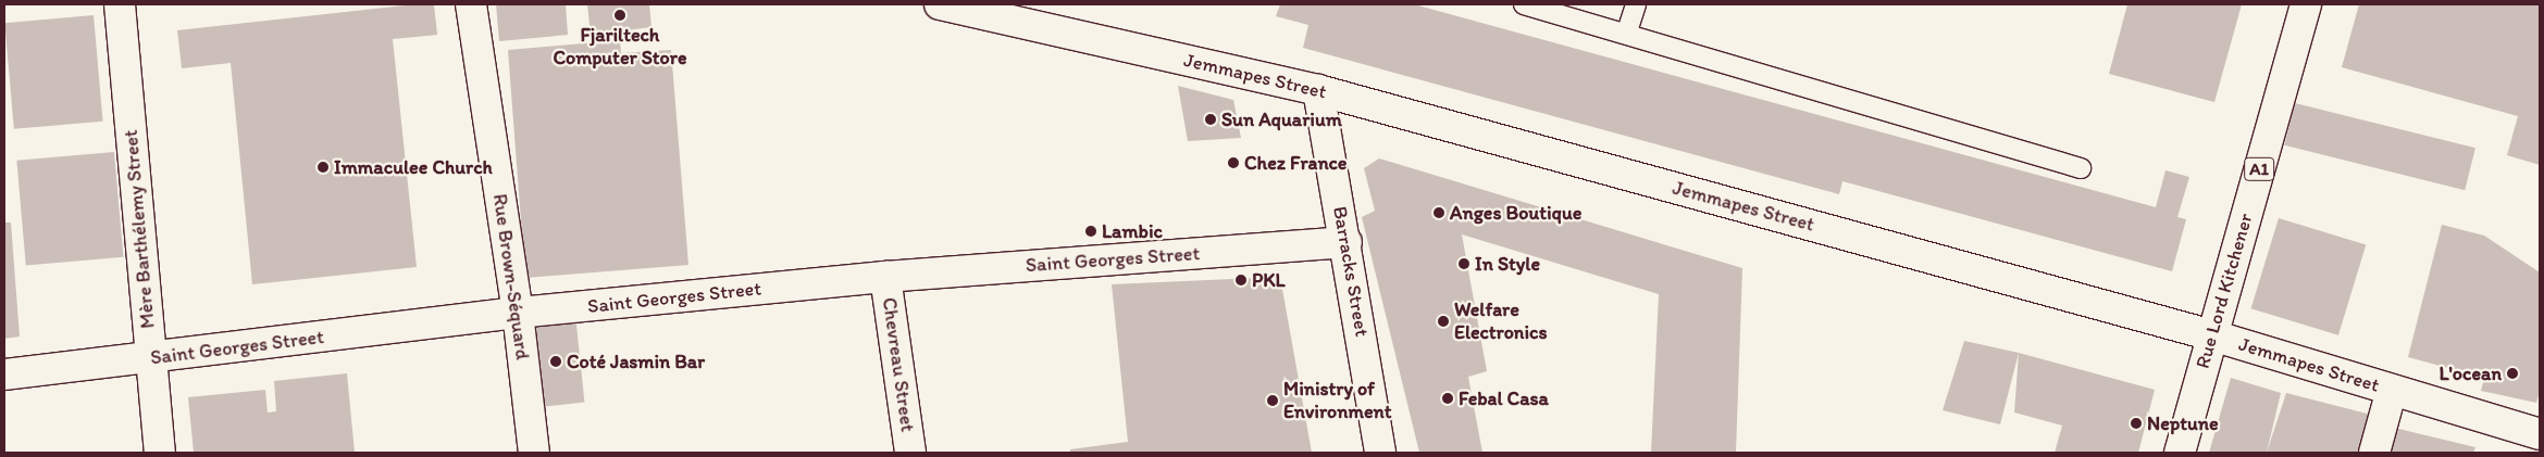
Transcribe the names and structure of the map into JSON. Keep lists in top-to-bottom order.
{
  "streets": {
    "street": [
      "Jemmapes Street",
      "A1",
      "Mère Barthélemy Street",
      "Saint Georges Street",
      "Barracks Street",
      "Rue Brown-Séquard",
      "Rue Lord Kitchener",
      "Chevreau Street"
    ]
  },
  "crossings": [
    ["Jemmapes Street", "Barracks Street"],
    ["Jemmapes Street", "Rue Lord Kitchener"],
    ["Mère Barthélemy Street", "Saint Georges Street"],
    ["Saint Georges Street", "Barracks Street"],
    ["Saint Georges Street", "Rue Brown-Séquard"],
    ["Saint Georges Street", "Chevreau Street"]
  ],
  "places": [
    "Fjariltech Computer Store",
    "Sun Aquarium",
    "Chez France",
    "Immaculee Church",
    "Anges Boutique",
    "Lambic",
    "In Style",
    "PKL",
    "Welfare Electronics",
    "Coté Jasmin Bar",
    "L'ocean",
    "Febal Casa",
    "Ministry of Environment",
    "Neptune"
  ]
}
